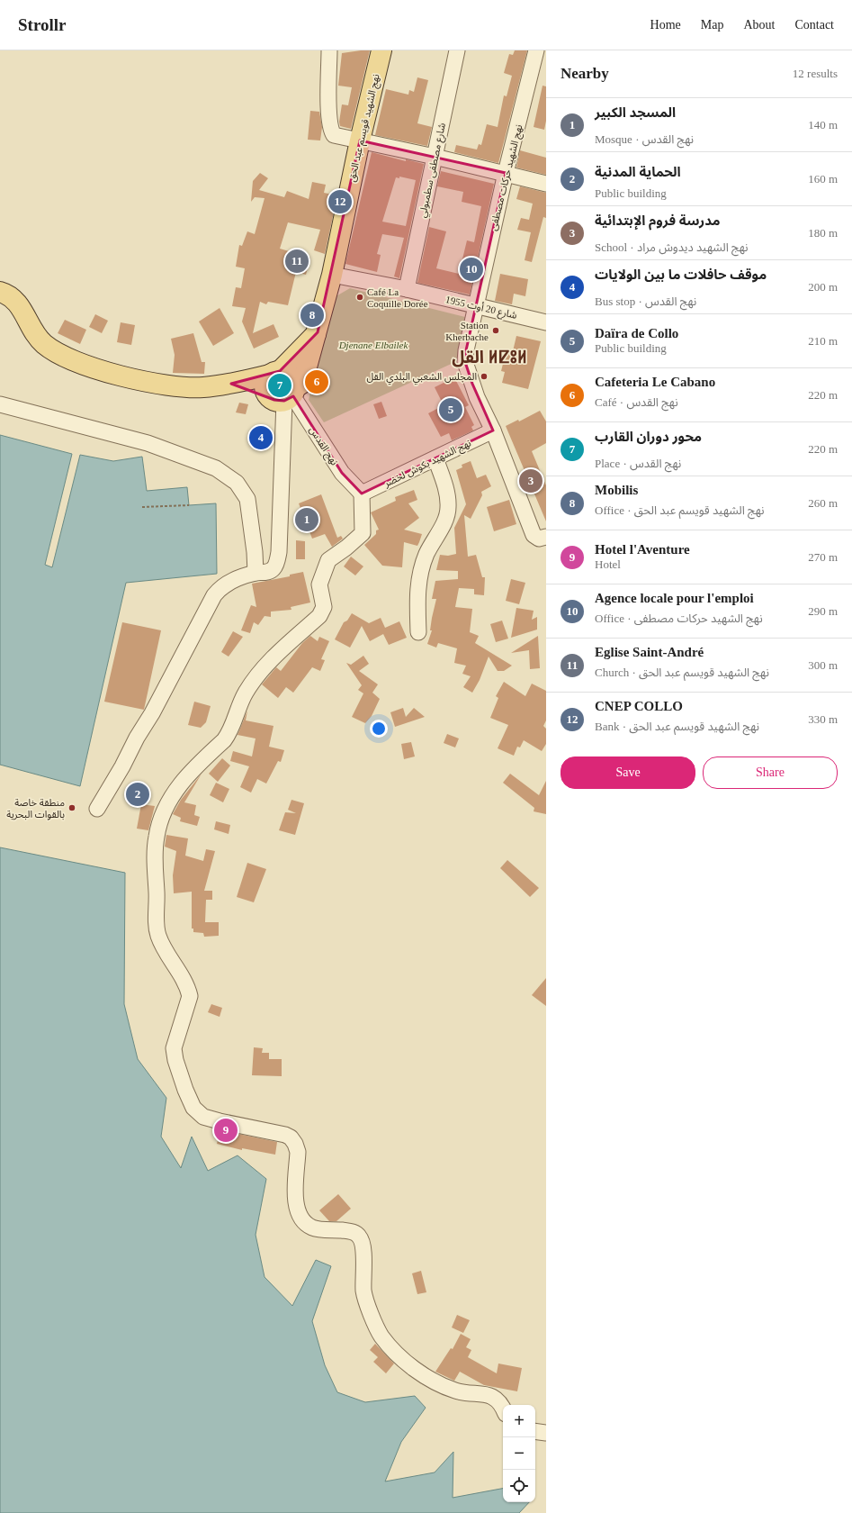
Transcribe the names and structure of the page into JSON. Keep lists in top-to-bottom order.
{
  "streets": {
    "main road": ["نهج الشهيد قويسم عبد الحق"],
    "street": [
      "شارع مصطفى سطمبولي",
      "نهج الشهيد حركات مصطفى",
      "شارع 20 أوت 1955",
      "نهج القدس",
      "نهج الشهيد بكوش لخضر"
    ]
  },
  "crossings": [
    ["نهج الشهيد قويسم عبد الحق", "شارع 20 أوت 1955"],
    ["نهج الشهيد قويسم عبد الحق", "نهج القدس"],
    ["شارع مصطفى سطمبولي", "شارع 20 أوت 1955"],
    ["نهج الشهيد حركات مصطفى", "شارع 20 أوت 1955"],
    ["نهج الشهيد حركات مصطفى", "نهج الشهيد بكوش لخضر"],
    ["نهج القدس", "نهج الشهيد بكوش لخضر"]
  ],
  "districts": ["القل ⵍⵇⵓⵍ"],
  "parks": ["Djenane Elbailek"],
  "places": [
    "Café La Coquille Dorée",
    "Station Kherbache",
    "المجلس الشعبي البلدي القل",
    "منطقة خاصة بالقوات البحرية"
  ],
  "page": {
    "header": "Strollr",
    "nav": [
      "Home",
      "Map",
      "About",
      "Contact"
    ],
    "heading": ["Nearby", "12 results"],
    "list": [
      {
        "mark": "1",
        "name": "المسجد الكبير",
        "note": "Mosque · نهج القدس",
        "value": "140 m"
      },
      {
        "mark": "2",
        "name": "الحماية المدنية",
        "note": "Public building",
        "value": "160 m"
      },
      {
        "mark": "3",
        "name": "مدرسة فروم الإبتدائية",
        "note": "School · نهج الشهيد ديدوش مراد",
        "value": "180 m"
      },
      {
        "mark": "4",
        "name": "موقف حافلات ما بين الولايات",
        "note": "Bus stop · نهج القدس",
        "value": "200 m"
      },
      {
        "mark": "5",
        "name": "Daïra de Collo",
        "note": "Public building",
        "value": "210 m"
      },
      {
        "mark": "6",
        "name": "Cafeteria Le Cabano",
        "note": "Café · نهج القدس",
        "value": "220 m"
      },
      {
        "mark": "7",
        "name": "محور دوران القارب",
        "note": "Place · نهج القدس",
        "value": "220 m"
      },
      {
        "mark": "8",
        "name": "Mobilis",
        "note": "Office · نهج الشهيد قويسم عبد الحق",
        "value": "260 m"
      },
      {
        "mark": "9",
        "name": "Hotel l'Aventure",
        "note": "Hotel",
        "value": "270 m"
      },
      {
        "mark": "10",
        "name": "Agence locale pour l'emploi",
        "note": "Office · نهج الشهيد حركات مصطفى",
        "value": "290 m"
      },
      {
        "mark": "11",
        "name": "Eglise Saint-André",
        "note": "Church · نهج الشهيد قويسم عبد الحق",
        "value": "300 m"
      },
      {
        "mark": "12",
        "name": "CNEP COLLO",
        "note": "Bank · نهج الشهيد قويسم عبد الحق",
        "value": "330 m"
      }
    ],
    "pins": [
      "12",
      "11",
      "10",
      "8",
      "6",
      "7",
      "5",
      "4",
      "3",
      "1",
      "2",
      "9"
    ],
    "buttons": ["Save", "Share"],
    "map_buttons": ["+", "−"]
  }
}
